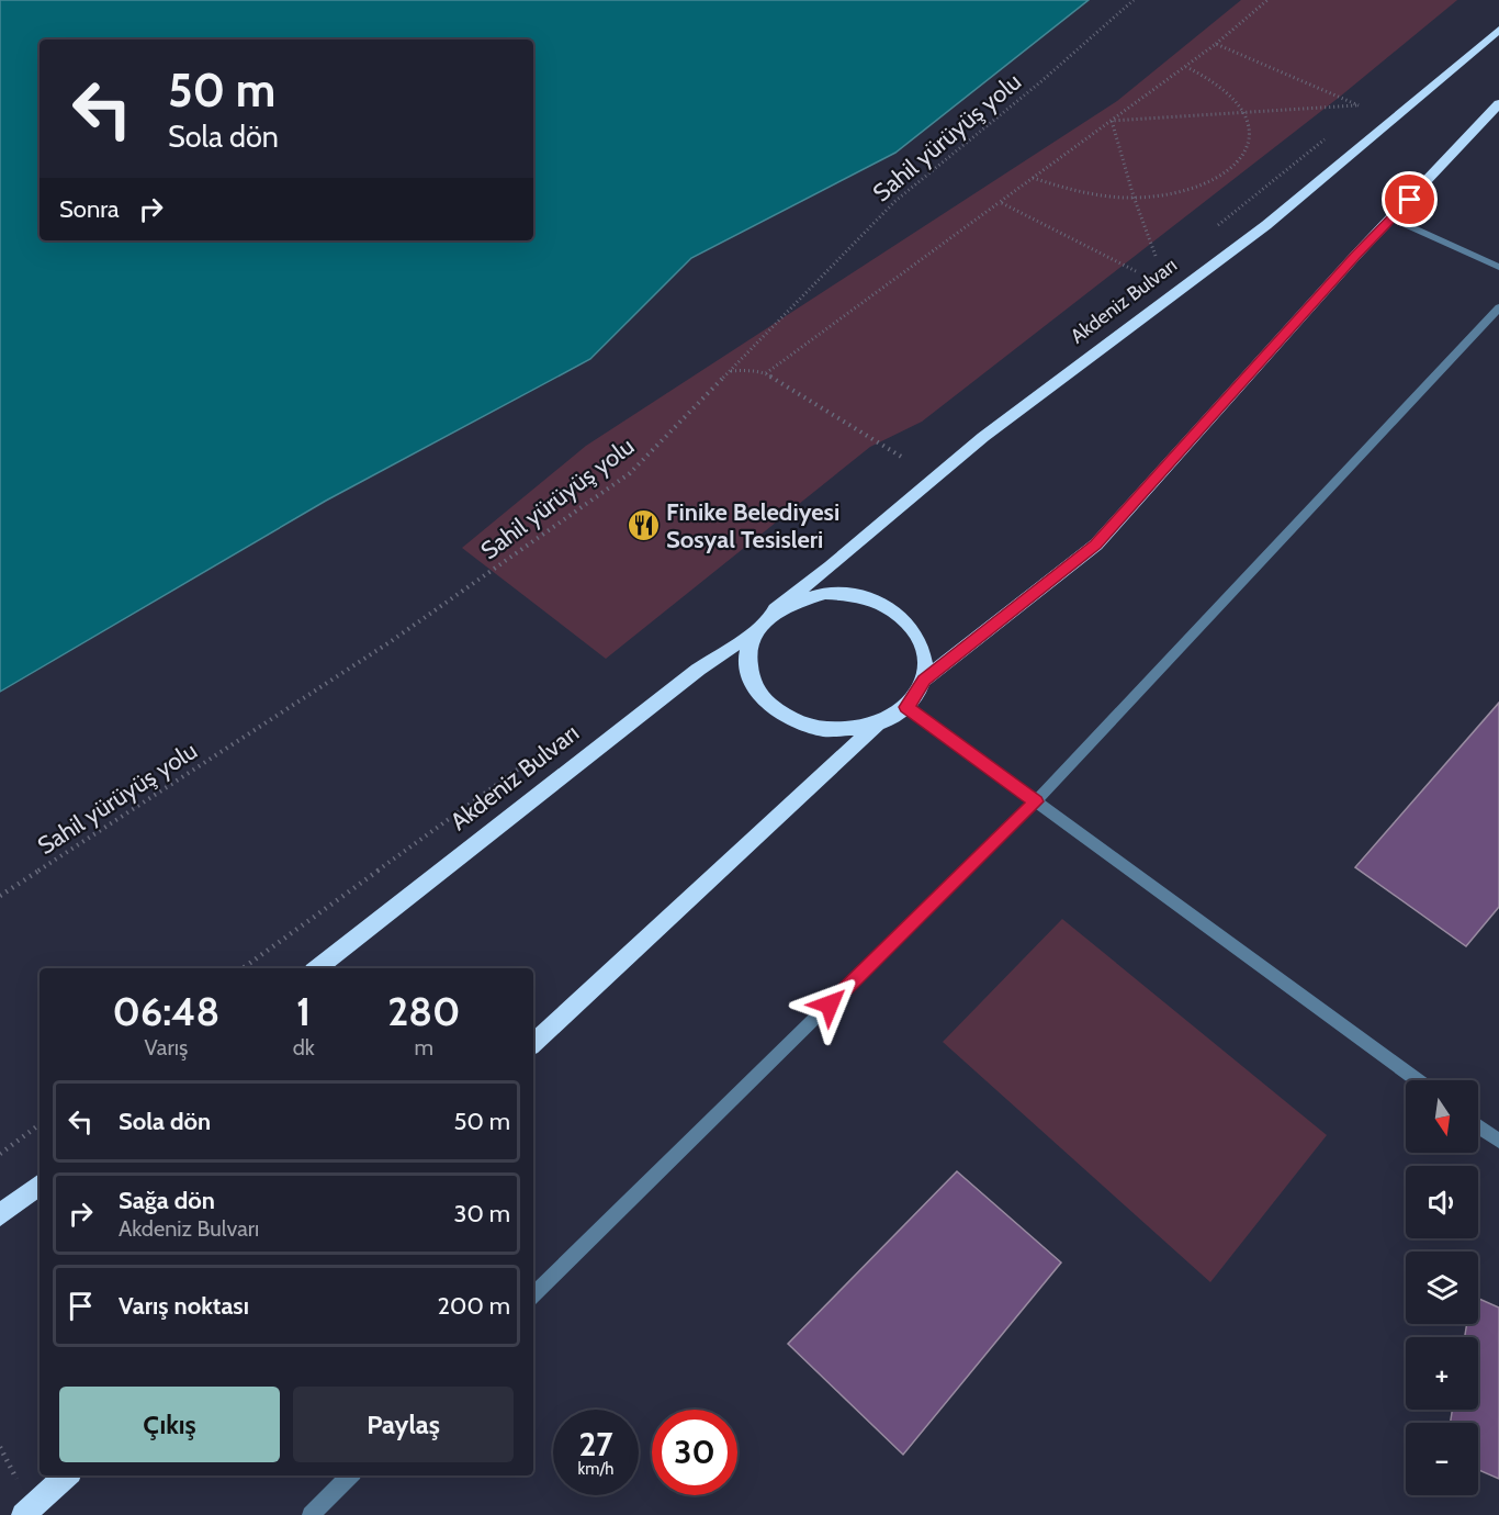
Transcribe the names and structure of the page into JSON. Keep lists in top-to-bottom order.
{
  "streets": {
    "highway": ["Akdeniz Bulvarı"],
    "path": ["Sahil yürüyüş yolu"]
  },
  "places": {
    "restaurant": ["Finike Belediyesi Sosyal Tesisleri"]
  },
  "north": "bottom",
  "page": {
    "turn": ["50 m", "Sola dön"],
    "then": "Sonra",
    "eta": [
      "06:48",
      "Varış",
      "1",
      "dk",
      "280",
      "m"
    ],
    "map_buttons": ["+", "−"],
    "list": [
      {
        "name": "Sola dön",
        "value": "50 m"
      },
      {
        "name": "Sağa dön",
        "note": "Akdeniz Bulvarı",
        "value": "30 m"
      },
      {
        "name": "Varış noktası",
        "value": "200 m"
      }
    ],
    "buttons": ["Çıkış", "Paylaş"],
    "speed": "27 km/h",
    "limit": "30"
  }
}
